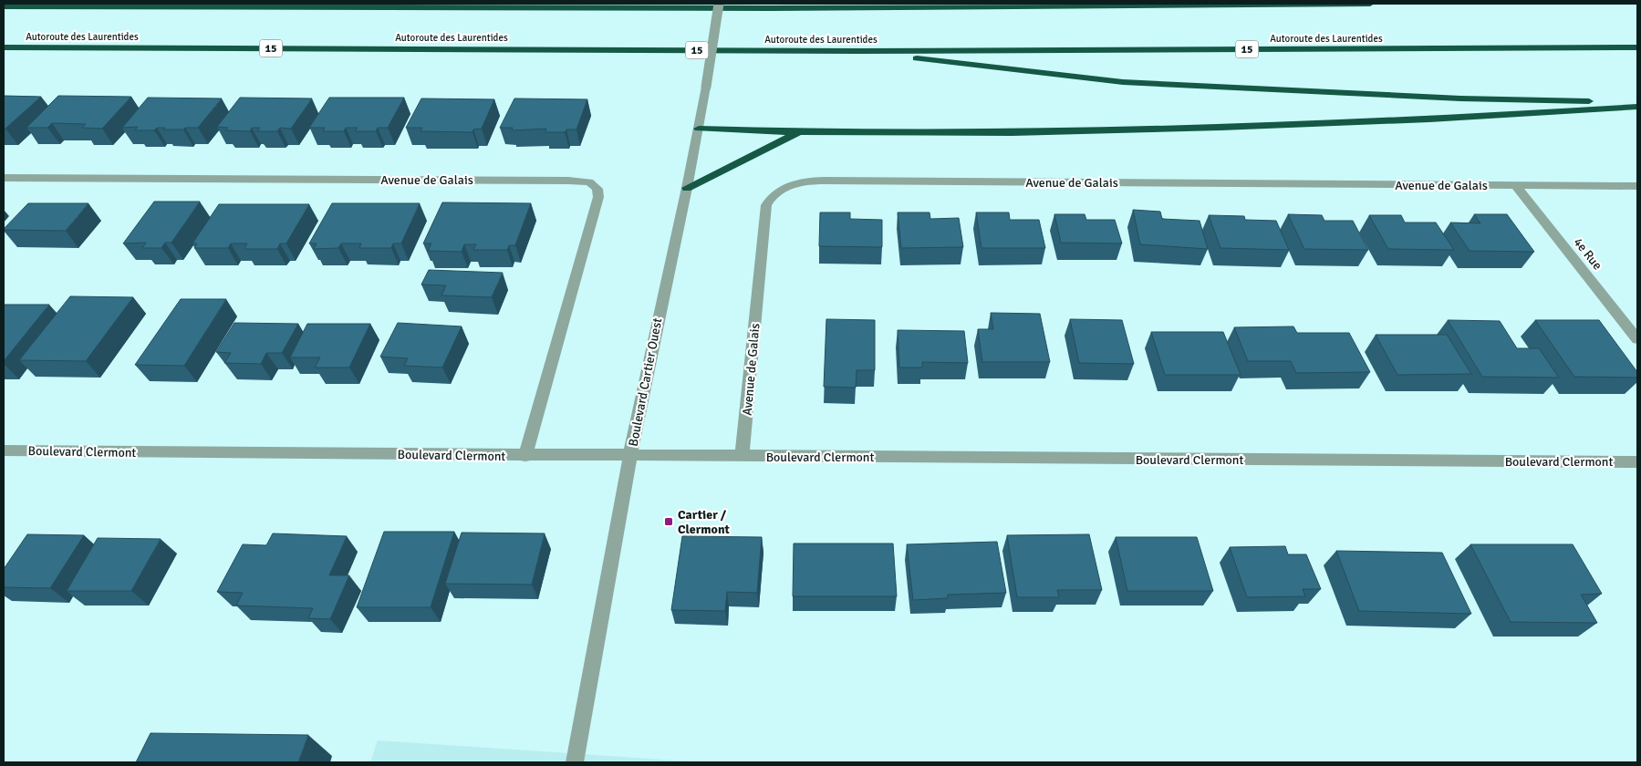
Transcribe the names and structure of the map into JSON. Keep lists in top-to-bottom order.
{
  "streets": {
    "highway": ["Autoroute des Laurentides", "15"],
    "street": [
      "Avenue de Galais",
      "4e Rue",
      "Boulevard Cartier Ouest",
      "Boulevard Clermont"
    ]
  },
  "crossings": [
    ["Avenue de Galais", "4e Rue"],
    ["Avenue de Galais", "Boulevard Clermont"],
    ["Boulevard Cartier Ouest", "Boulevard Clermont"]
  ],
  "places": {
    "transit": ["Cartier / Clermont"]
  }
}
